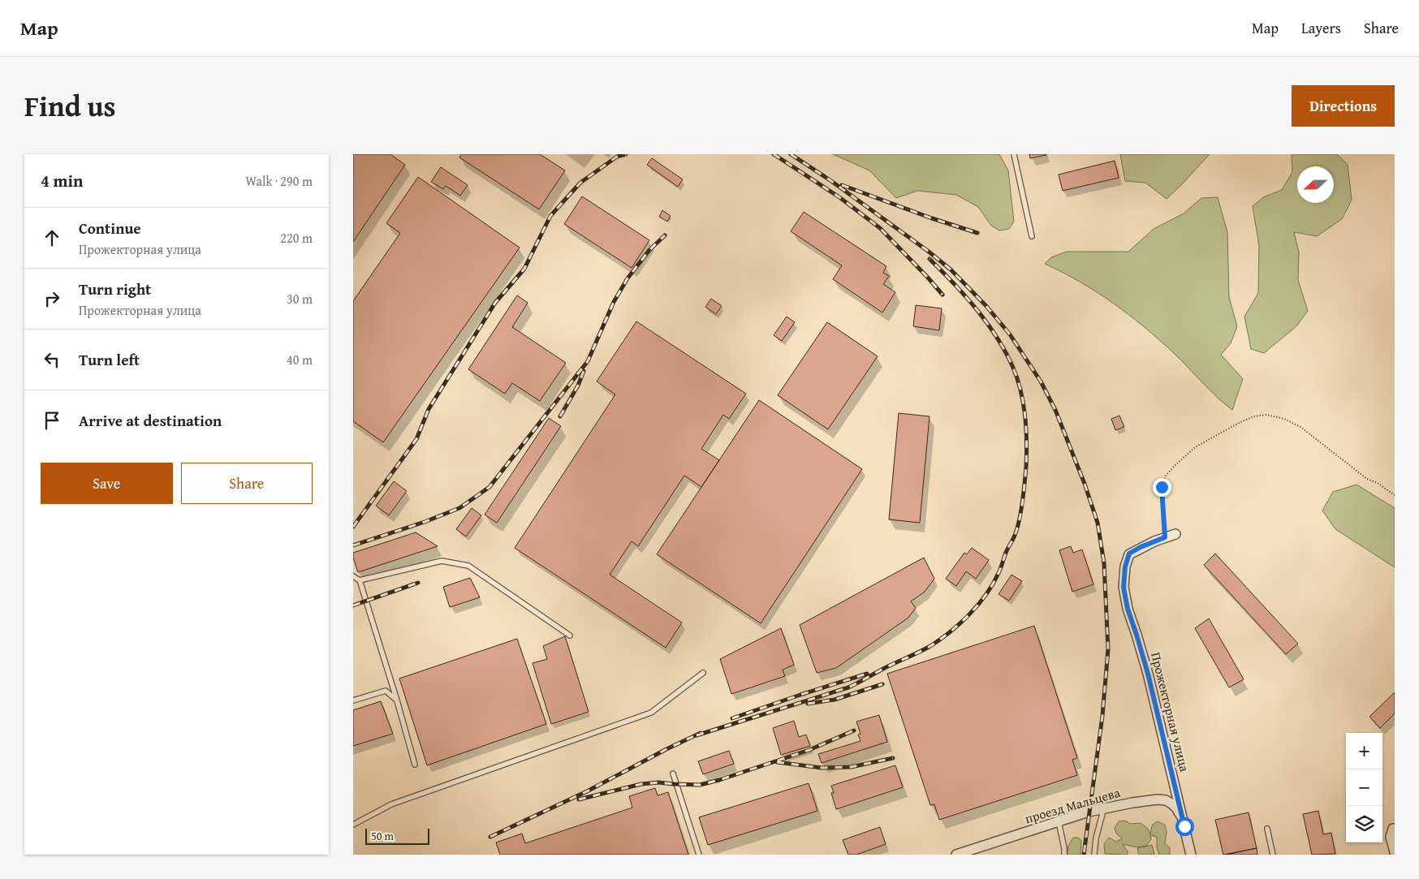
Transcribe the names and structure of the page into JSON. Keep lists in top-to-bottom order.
{
  "streets": {
    "street": ["Прожекторная улица", "проезд Мальцева"]
  },
  "crossings": [
    ["Прожекторная улица", "проезд Мальцева"]
  ],
  "scale_bar": "50 m",
  "north": "left",
  "page": {
    "header": "Map",
    "nav": ["Map", "Layers", "Share"],
    "title": "Find us",
    "buttons": [
      "Directions",
      ["Save", "Share"]
    ],
    "heading": ["4 min", "Walk · 290 m"],
    "list": [
      ["Continue", "Прожекторная улица", "220 m"],
      ["Turn right", "Прожекторная улица", "30 m"],
      ["Turn left", "40 m"],
      "Arrive at destination"
    ],
    "map_buttons": ["+", "−"],
    "scale": "50 m"
  }
}
